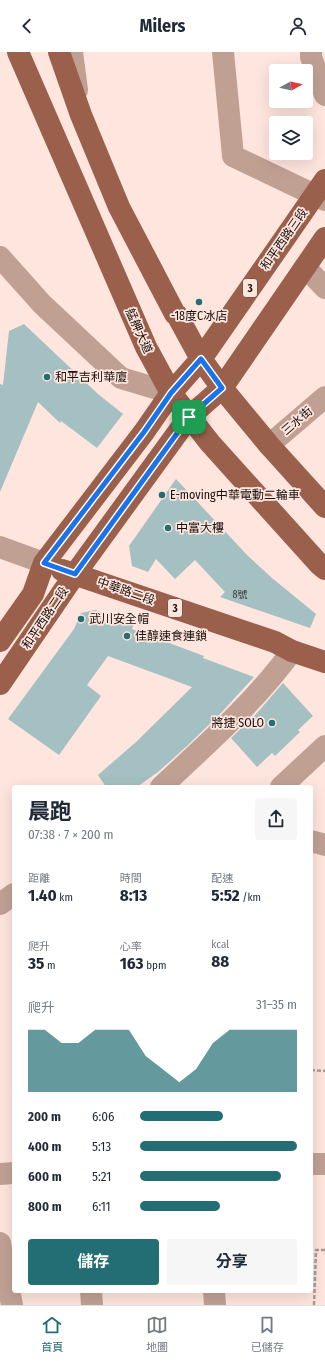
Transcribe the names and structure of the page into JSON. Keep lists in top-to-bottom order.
{
  "streets": {
    "main road": [
      "和平西路三段",
      "3",
      "艋舺大道",
      "中華路二段",
      "和平西路二段"
    ],
    "street": ["三水街"]
  },
  "crossings": [
    ["和平西路三段", "艋舺大道"],
    ["和平西路三段", "和平西路二段"],
    ["艋舺大道", "和平西路二段"],
    ["中華路二段", "和平西路二段"]
  ],
  "places": [
    "-18度C冰店",
    "和平吉利華廈",
    "E-moving中華電動二輪車",
    "中富大樓",
    "武川安全帽",
    "佳醇速食連鎖",
    "將捷 SOLO"
  ],
  "house_numbers": ["8號"],
  "north": "right",
  "page": {
    "header": "Milers",
    "heading": ["晨跑", "07:38 · 7 × 200 m"],
    "stats": [
      ["距離", "1.40 km"],
      ["時間", "8:13"],
      ["配速", "5:52 /km"],
      ["爬升", "35 m"],
      ["心率", "163 bpm"],
      ["kcal", "88"]
    ],
    "chart": ["爬升", "31–35 m"],
    "list": [
      {
        "name": "200 m",
        "note": "6:06"
      },
      {
        "name": "400 m",
        "note": "5:13"
      },
      {
        "name": "600 m",
        "note": "5:21"
      },
      {
        "name": "800 m",
        "note": "6:11"
      }
    ],
    "buttons": ["儲存", "分享"],
    "tabs": ["首頁", "地圖", "已儲存"]
  }
}
